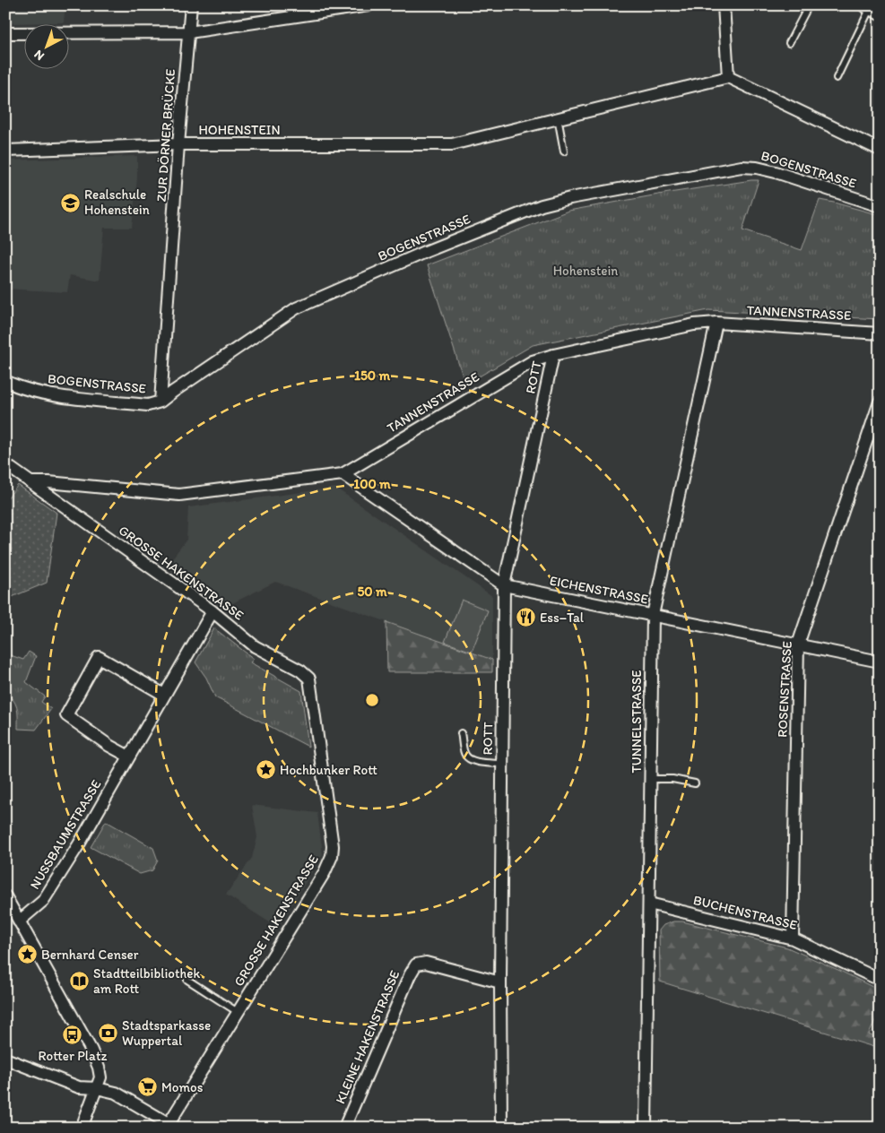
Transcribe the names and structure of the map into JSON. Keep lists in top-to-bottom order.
{
  "streets": {
    "street": [
      "HOHENSTEIN",
      "ZUR DÖRNER BRÜCKE",
      "BOGENSTRASSE",
      "TANNENSTRASSE",
      "ROTT",
      "GROSSE HAKENSTRASSE",
      "EICHENSTRASSE",
      "ROSENSTRASSE",
      "TUNNELSTRASSE",
      "NUSSBAUMSTRASSE",
      "BUCHENSTRASSE",
      "KLEINE HAKENSTRASSE"
    ]
  },
  "crossings": [
    ["HOHENSTEIN", "ZUR DÖRNER BRÜCKE"],
    ["ZUR DÖRNER BRÜCKE", "BOGENSTRASSE"],
    ["TANNENSTRASSE", "ROTT"],
    ["TANNENSTRASSE", "GROSSE HAKENSTRASSE"],
    ["TANNENSTRASSE", "EICHENSTRASSE"],
    ["TANNENSTRASSE", "TUNNELSTRASSE"],
    ["ROTT", "EICHENSTRASSE"],
    ["ROTT", "KLEINE HAKENSTRASSE"],
    ["GROSSE HAKENSTRASSE", "NUSSBAUMSTRASSE"],
    ["EICHENSTRASSE", "ROSENSTRASSE"],
    ["EICHENSTRASSE", "TUNNELSTRASSE"],
    ["ROSENSTRASSE", "BUCHENSTRASSE"],
    ["TUNNELSTRASSE", "BUCHENSTRASSE"]
  ],
  "parks": ["Hohenstein"],
  "places": {
    "school or university": ["Realschule Hohenstein"],
    "restaurant": ["Ess–Tal"],
    "place": ["Hochbunker Rott", "Bernhard Censer"],
    "library": ["Stadtteilbibliothek am Rott"],
    "bank": ["Stadtsparkasse Wuppertal"],
    "bus stop": ["Rotter Platz"],
    "supermarket": ["Momos"]
  },
  "north": "bottom left",
  "rings": ["150 m", "100 m", "50 m"]
}
